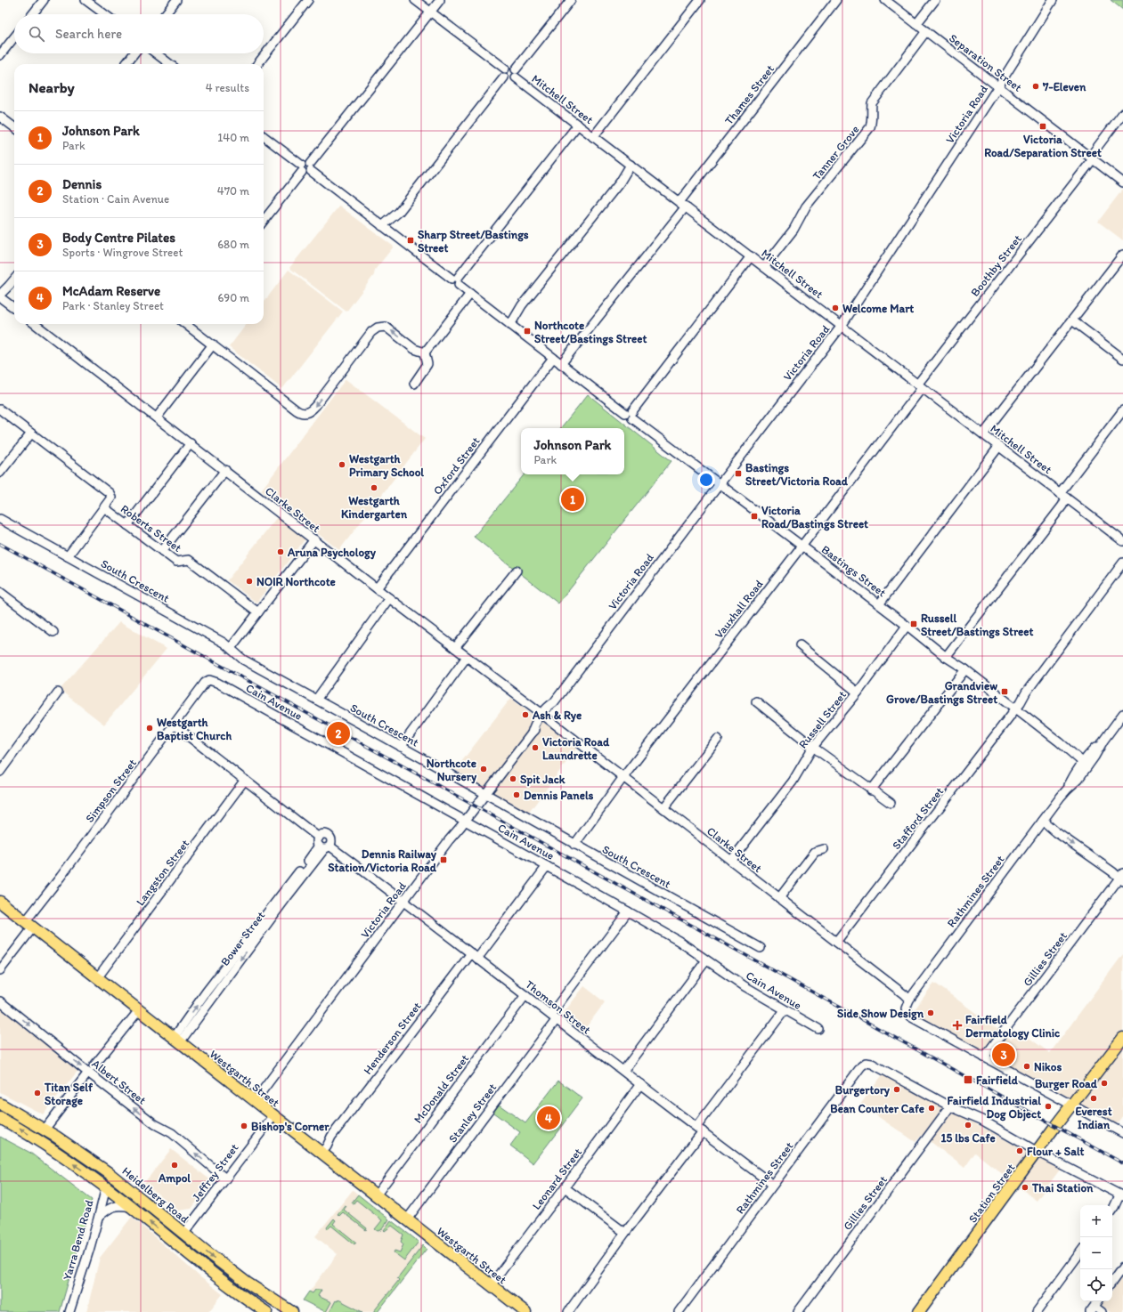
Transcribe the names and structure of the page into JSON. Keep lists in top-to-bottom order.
{
  "streets": {
    "main road": [
      "Westgarth Street",
      "Jeffrey Street",
      "Station Street",
      "Heidelberg Road",
      "Yarra Bend Road"
    ],
    "street": [
      "Separation Street",
      "Thames Street",
      "Mitchell Street",
      "Victoria Road",
      "Tanner Grove",
      "Boothby Street",
      "Oxford Street",
      "Clarke Street",
      "Roberts Street",
      "Bastings Street",
      "South Crescent",
      "Vauxhall Road",
      "Cain Avenue",
      "Russell Street",
      "Simpson Street",
      "Stafford Street",
      "Langston Street",
      "Rathmines Street",
      "Bower Street",
      "Gillies Street",
      "Thomson Street",
      "Henderson Street",
      "Albert Street",
      "McDonald Street",
      "Stanley Street",
      "Leonard Street"
    ]
  },
  "crossings": [
    ["Separation Street", "Victoria Road"],
    ["Separation Street", "Tanner Grove"],
    ["Separation Street", "Boothby Street"],
    ["Thames Street", "Mitchell Street"],
    ["Thames Street", "Bastings Street"],
    ["Mitchell Street", "Victoria Road"],
    ["Mitchell Street", "Tanner Grove"],
    ["Mitchell Street", "Boothby Street"],
    ["Mitchell Street", "Vauxhall Road"],
    ["Victoria Road", "Clarke Street"],
    ["Victoria Road", "Bastings Street"],
    ["Victoria Road", "South Crescent"],
    ["Victoria Road", "Cain Avenue"],
    ["Victoria Road", "Thomson Street"],
    ["Victoria Road", "Westgarth Street"],
    ["Boothby Street", "Vauxhall Road"],
    ["Oxford Street", "Clarke Street"],
    ["Oxford Street", "Bastings Street"],
    ["Clarke Street", "Vauxhall Road"],
    ["Clarke Street", "Russell Street"],
    ["Clarke Street", "Stafford Street"],
    ["Clarke Street", "Rathmines Street"],
    ["Bastings Street", "Vauxhall Road"],
    ["Bastings Street", "Russell Street"],
    ["Bastings Street", "Stafford Street"],
    ["Bastings Street", "Rathmines Street"],
    ["South Crescent", "Vauxhall Road"],
    ["Cain Avenue", "Simpson Street"],
    ["Cain Avenue", "Henderson Street"],
    ["Cain Avenue", "Stanley Street"],
    ["Simpson Street", "Westgarth Street"],
    ["Langston Street", "Westgarth Street"],
    ["Rathmines Street", "Gillies Street"],
    ["Rathmines Street", "Thomson Street"],
    ["Bower Street", "Thomson Street"],
    ["Bower Street", "Westgarth Street"],
    ["Thomson Street", "Henderson Street"],
    ["Thomson Street", "McDonald Street"],
    ["Thomson Street", "Stanley Street"],
    ["Thomson Street", "Leonard Street"],
    ["Henderson Street", "Westgarth Street"],
    ["Westgarth Street", "McDonald Street"],
    ["Westgarth Street", "Stanley Street"],
    ["Westgarth Street", "Jeffrey Street"],
    ["Westgarth Street", "Leonard Street"],
    ["Albert Street", "Jeffrey Street"],
    ["Jeffrey Street", "Heidelberg Road"],
    ["Heidelberg Road", "Yarra Bend Road"]
  ],
  "places": {
    "other": [
      "7-Eleven",
      "Welcome Mart",
      "Westgarth Primary School",
      "Westgarth Kindergarten",
      "Aruna Psychology",
      "NOIR Northcote",
      "Ash & Rye",
      "Westgarth Baptist Church",
      "Victoria Road Laundrette",
      "Northcote Nursery",
      "Spit Jack",
      "Dennis Panels",
      "Side Show Design",
      "Nikos",
      "Burger Road",
      "Burgertory",
      "Titan Self Storage",
      "Everest Indian",
      "Fairfield Industrial Dog Object",
      "Bean Counter Cafe",
      "15 lbs Cafe",
      "Bishop's Corner",
      "Flour + Salt",
      "Ampol",
      "Thai Station"
    ],
    "transit": [
      "Victoria Road/Separation Street",
      "Sharp Street/Bastings Street",
      "Northcote Street/Bastings Street",
      "Bastings Street/Victoria Road",
      "Victoria Road/Bastings Street",
      "Russell Street/Bastings Street",
      "Grandview Grove/Bastings Street",
      "Dennis Railway Station/Victoria Road",
      "Fairfield"
    ],
    "health": ["Fairfield Dermatology Clinic"]
  },
  "page": {
    "search": "Search here",
    "heading": ["Nearby", "4 results"],
    "list": [
      {
        "mark": "1",
        "name": "Johnson Park",
        "note": "Park",
        "value": "140 m"
      },
      {
        "mark": "2",
        "name": "Dennis",
        "note": "Station · Cain Avenue",
        "value": "470 m"
      },
      {
        "mark": "3",
        "name": "Body Centre Pilates",
        "note": "Sports · Wingrove Street",
        "value": "680 m"
      },
      {
        "mark": "4",
        "name": "McAdam Reserve",
        "note": "Park · Stanley Street",
        "value": "690 m"
      }
    ],
    "popup": ["Johnson Park", "Park"],
    "pins": [
      "1",
      "2",
      "3",
      "4"
    ],
    "map_buttons": ["+", "−"]
  }
}
